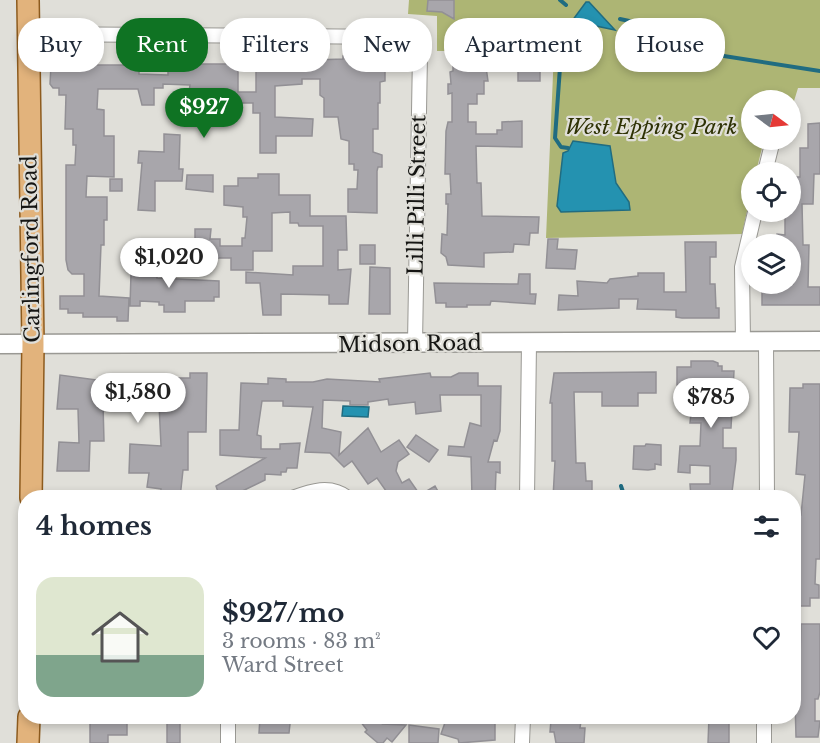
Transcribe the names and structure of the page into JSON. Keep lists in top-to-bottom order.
{
  "streets": {
    "main road": ["Carlingford Road"],
    "street": ["Lilli Pilli Street", "Midson Road"]
  },
  "crossings": [
    ["Lilli Pilli Street", "Midson Road"],
    ["Carlingford Road", "Midson Road"]
  ],
  "parks": ["West Epping Park"],
  "north": "right",
  "page": {
    "chip": [
      "Buy",
      "Rent",
      "Filters",
      "New",
      "Apartment",
      "House"
    ],
    "price": [
      "$927",
      "$1,020",
      "$1,580",
      "$785"
    ],
    "heading": "4 homes",
    "list": [
      {
        "name": "$927/mo",
        "note": "3 rooms · 83 m² · Ward Street"
      }
    ]
  }
}
